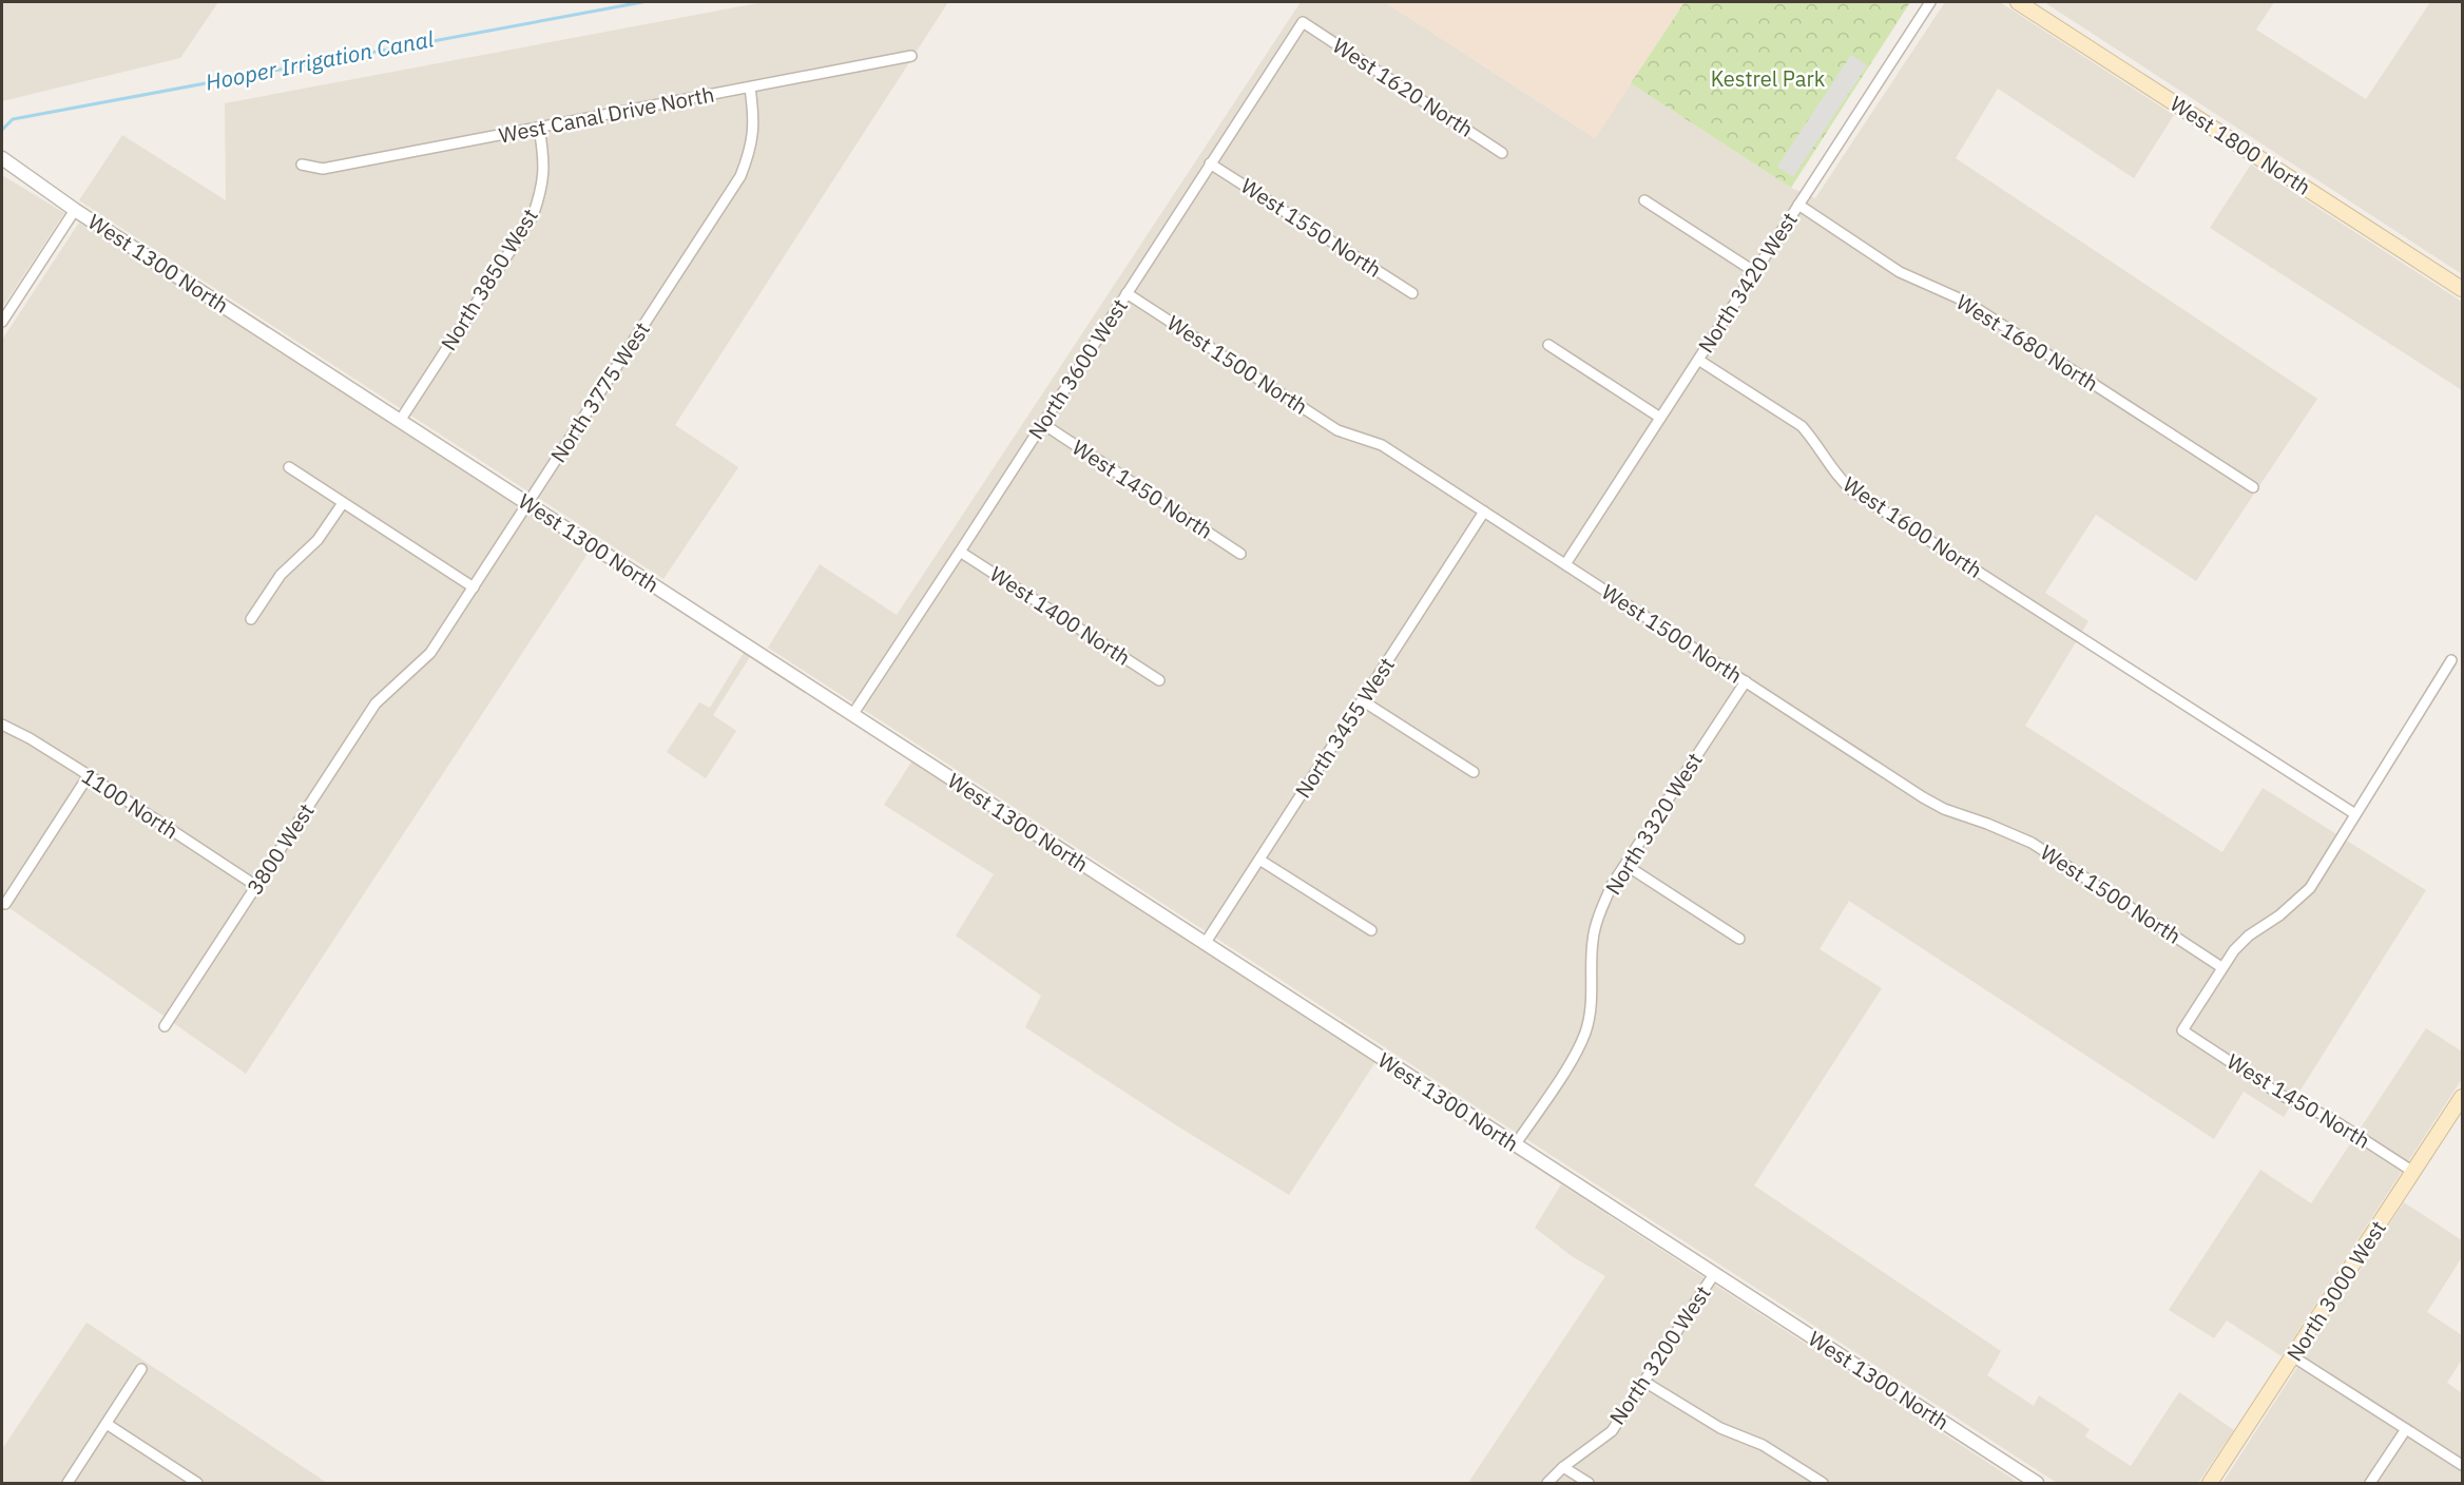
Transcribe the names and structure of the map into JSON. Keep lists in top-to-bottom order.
{
  "streets": {
    "main road": ["West 1800 North", "North 3000 West"],
    "street": [
      "West 1620 North",
      "West Canal Drive North",
      "West 1550 North",
      "West 1300 North",
      "North 3850 West",
      "North 3420 West",
      "West 1680 North",
      "West 1500 North",
      "North 3600 West",
      "North 3775 West",
      "West 1450 North",
      "West 1600 North",
      "West 1400 North",
      "North 3455 West",
      "1100 North",
      "North 3320 West",
      "3800 West",
      "North 3200 West"
    ]
  },
  "crossings": [
    ["West 1620 North", "North 3600 West"],
    ["West Canal Drive North", "North 3850 West"],
    ["West Canal Drive North", "North 3775 West"],
    ["West 1550 North", "North 3600 West"],
    ["West 1300 North", "North 3850 West"],
    ["West 1300 North", "North 3600 West"],
    ["West 1300 North", "North 3775 West"],
    ["West 1300 North", "North 3455 West"],
    ["West 1300 North", "North 3320 West"],
    ["West 1300 North", "North 3200 West"],
    ["North 3420 West", "West 1680 North"],
    ["North 3420 West", "West 1500 North"],
    ["North 3420 West", "West 1600 North"],
    ["West 1500 North", "North 3600 West"],
    ["West 1500 North", "West 1450 North"],
    ["West 1500 North", "North 3455 West"],
    ["West 1500 North", "North 3320 West"],
    ["North 3600 West", "West 1450 North"],
    ["North 3600 West", "West 1400 North"],
    ["North 3775 West", "3800 West"],
    ["West 1450 North", "North 3000 West"],
    ["1100 North", "3800 West"]
  ],
  "water": ["Hooper Irrigation Canal"],
  "parks": ["Kestrel Park"]
}
